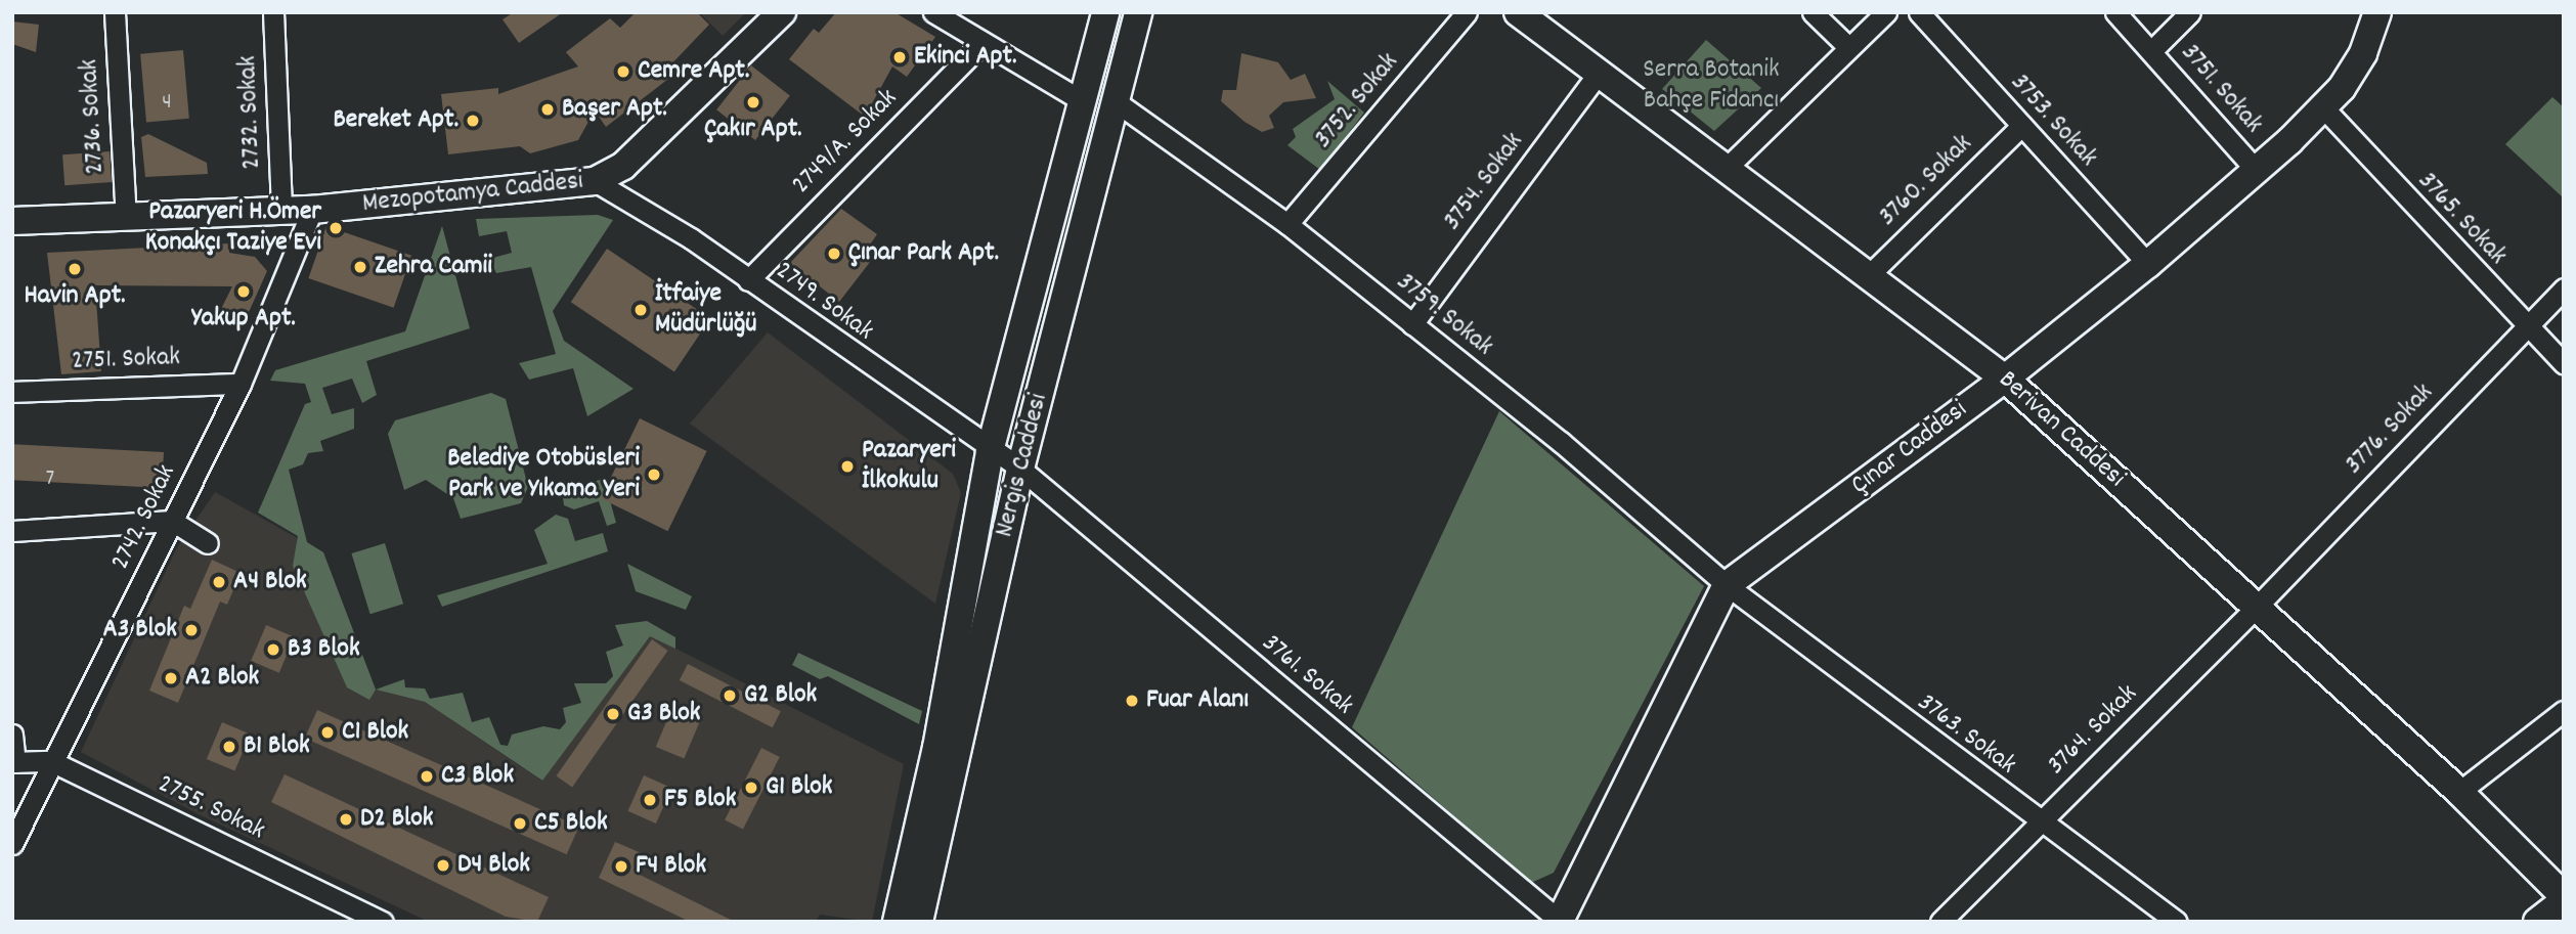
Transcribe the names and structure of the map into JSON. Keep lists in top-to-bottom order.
{
  "streets": {
    "street": [
      "3751. Sokak",
      "3752. Sokak",
      "2732. Sokak",
      "2736. Sokak",
      "3753. Sokak",
      "2749/A. Sokak",
      "3760. Sokak",
      "3754. Sokak",
      "Mezopotamya Caddesi",
      "3765. Sokak",
      "2749. Sokak",
      "3759. Sokak",
      "2751. Sokak",
      "Berivan Caddesi",
      "3776. Sokak",
      "Çınar Caddesi",
      "Nergis Caddesi",
      "2742. Sokak",
      "3761. Sokak",
      "3764. Sokak",
      "3763. Sokak",
      "2755. Sokak"
    ]
  },
  "crossings": [
    ["3751. Sokak", "Çınar Caddesi"],
    ["3752. Sokak", "3759. Sokak"],
    ["2732. Sokak", "Mezopotamya Caddesi"],
    ["2736. Sokak", "Mezopotamya Caddesi"],
    ["3753. Sokak", "3760. Sokak"],
    ["3753. Sokak", "Çınar Caddesi"],
    ["2749/A. Sokak", "2749. Sokak"],
    ["3760. Sokak", "Berivan Caddesi"],
    ["3754. Sokak", "3759. Sokak"],
    ["3754. Sokak", "Berivan Caddesi"],
    ["Mezopotamya Caddesi", "2749. Sokak"],
    ["Mezopotamya Caddesi", "2742. Sokak"],
    ["3765. Sokak", "3776. Sokak"],
    ["3765. Sokak", "Çınar Caddesi"],
    ["2749. Sokak", "Nergis Caddesi"],
    ["2749. Sokak", "3761. Sokak"],
    ["3759. Sokak", "Çınar Caddesi"],
    ["3759. Sokak", "Nergis Caddesi"],
    ["3759. Sokak", "3763. Sokak"],
    ["2751. Sokak", "2742. Sokak"],
    ["Berivan Caddesi", "3776. Sokak"],
    ["Berivan Caddesi", "Çınar Caddesi"],
    ["Berivan Caddesi", "3764. Sokak"],
    ["3776. Sokak", "3764. Sokak"],
    ["Çınar Caddesi", "3761. Sokak"],
    ["Çınar Caddesi", "3763. Sokak"],
    ["Nergis Caddesi", "3761. Sokak"],
    ["2742. Sokak", "2755. Sokak"],
    ["3764. Sokak", "3763. Sokak"]
  ],
  "parks": ["Serra Botanik Bahçe Fidancı"],
  "places": [
    "Ekinci Apt.",
    "Cemre Apt.",
    "Çakır Apt.",
    "Başer Apt.",
    "Bereket Apt.",
    "Pazaryeri H.Ömer Konakçı Taziye Evi",
    "Çınar Park Apt.",
    "Zehra Camii",
    "Havin Apt.",
    "Yakup Apt.",
    "İtfaiye Müdürlüğü",
    "Pazaryeri İlkokulu",
    "Belediye Otobüsleri Park ve Yıkama Yeri",
    "A4 Blok",
    "A3 Blok",
    "B3 Blok",
    "A2 Blok",
    "G2 Blok",
    "Fuar Alanı",
    "G3 Blok",
    "C1 Blok",
    "B1 Blok",
    "C3 Blok",
    "G1 Blok",
    "F5 Blok",
    "D2 Blok",
    "C5 Blok",
    "D4 Blok",
    "F4 Blok"
  ],
  "house_numbers": ["4", "7"]
}
